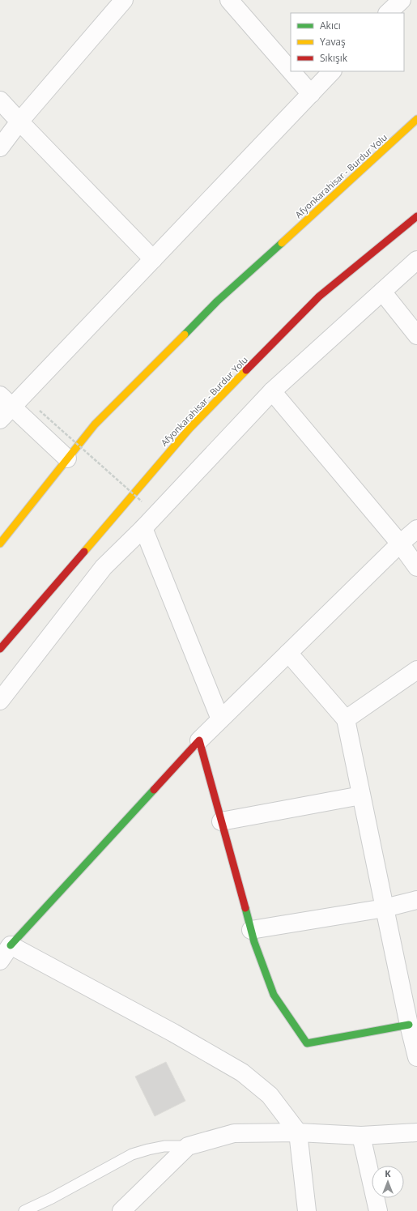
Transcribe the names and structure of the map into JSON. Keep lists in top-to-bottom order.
{
  "streets": {
    "main road": ["Afyonkarahisar - Burdur Yolu"]
  },
  "legend": ["Akıcı", "Yavaş", "Sıkışık"],
  "north": "top"
}
